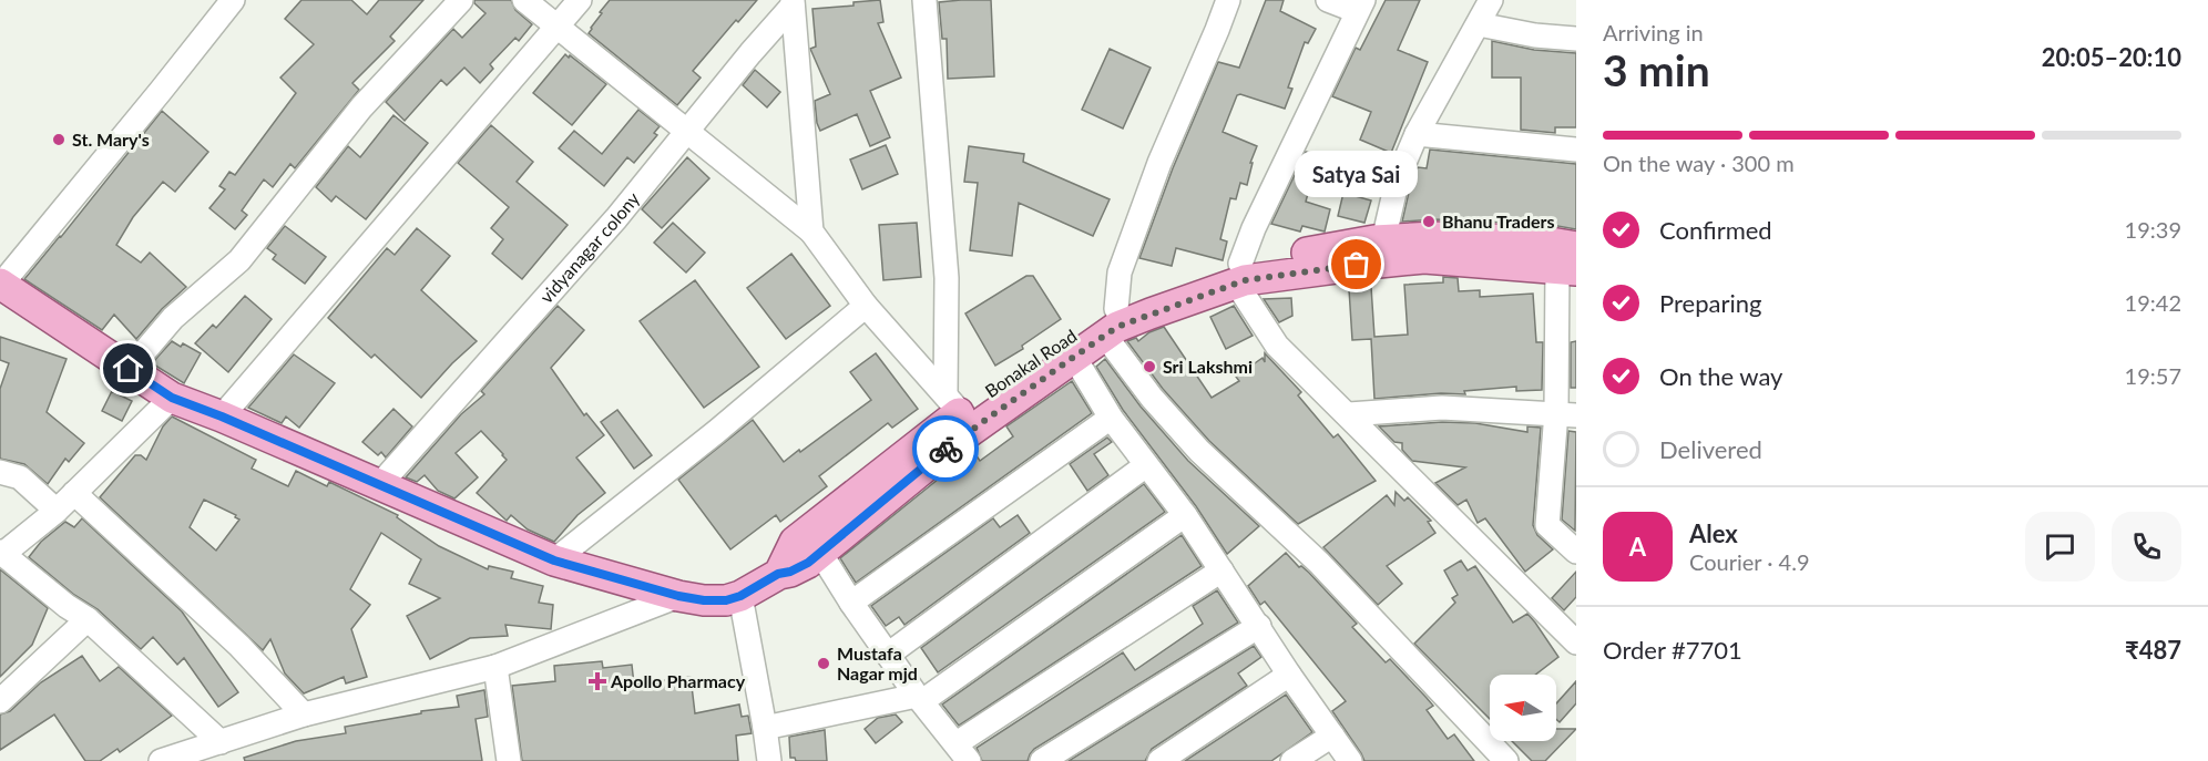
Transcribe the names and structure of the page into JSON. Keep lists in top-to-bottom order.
{
  "streets": {
    "main road": ["Bonakal Road"],
    "street": ["vidyanagar colony"]
  },
  "crossings": [
    ["vidyanagar colony", "Bonakal Road"]
  ],
  "places": {
    "other": [
      "St. Mary's",
      "Bhanu Traders",
      "Satya Sai",
      "Sri Lakshmi",
      "Mustafa Nagar mjd"
    ],
    "health": ["Apollo Pharmacy"]
  },
  "north": "left",
  "page": {
    "heading": ["3 min", "Arriving in", "20:05–20:10"],
    "panel": [
      "Alex",
      "Courier · 4.9",
      "Order #7701",
      "₹487"
    ],
    "bar": "On the way · 300 m",
    "bubble": "Satya Sai",
    "list": [
      ["Confirmed", "19:39"],
      ["Preparing", "19:42"],
      ["On the way", "19:57"],
      "Delivered"
    ],
    "round": "A"
  }
}
